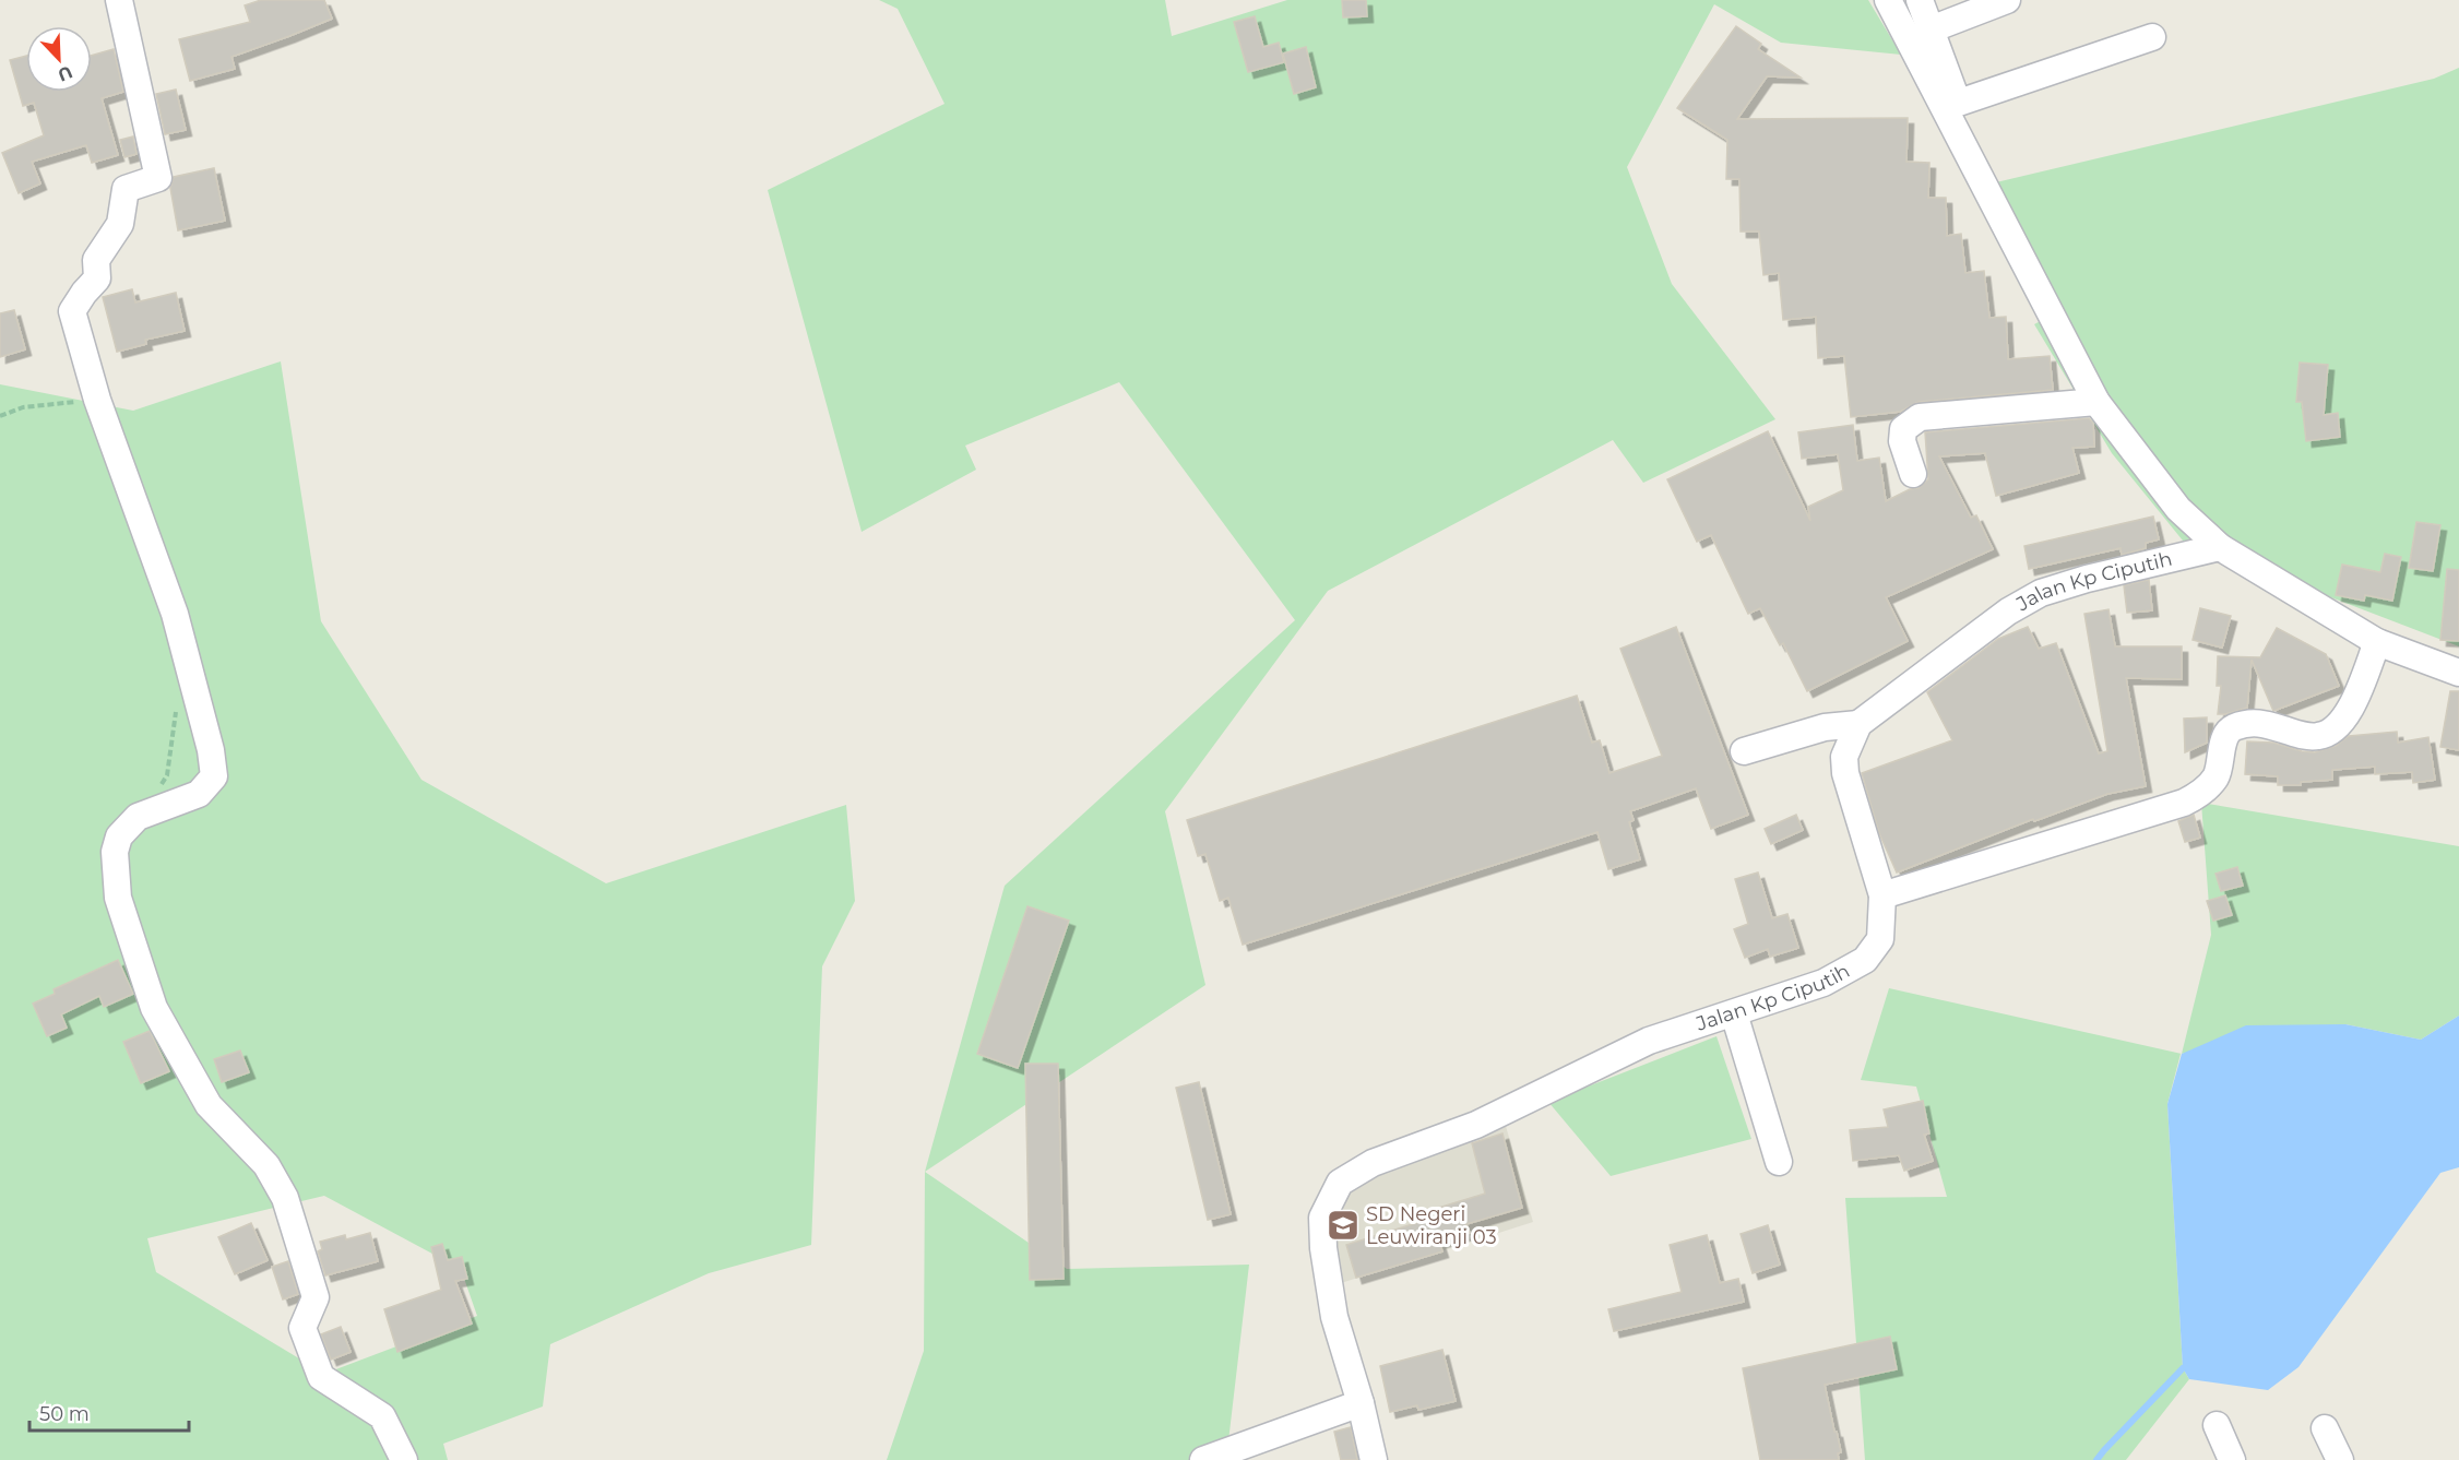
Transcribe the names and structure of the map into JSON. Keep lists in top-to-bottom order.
{
  "streets": {
    "street": ["Jalan Kp Ciputih"]
  },
  "places": {
    "school or university": ["SD Negeri Leuwiranji 03"]
  },
  "scale_bar": "50 m",
  "north": "bottom right"
}
